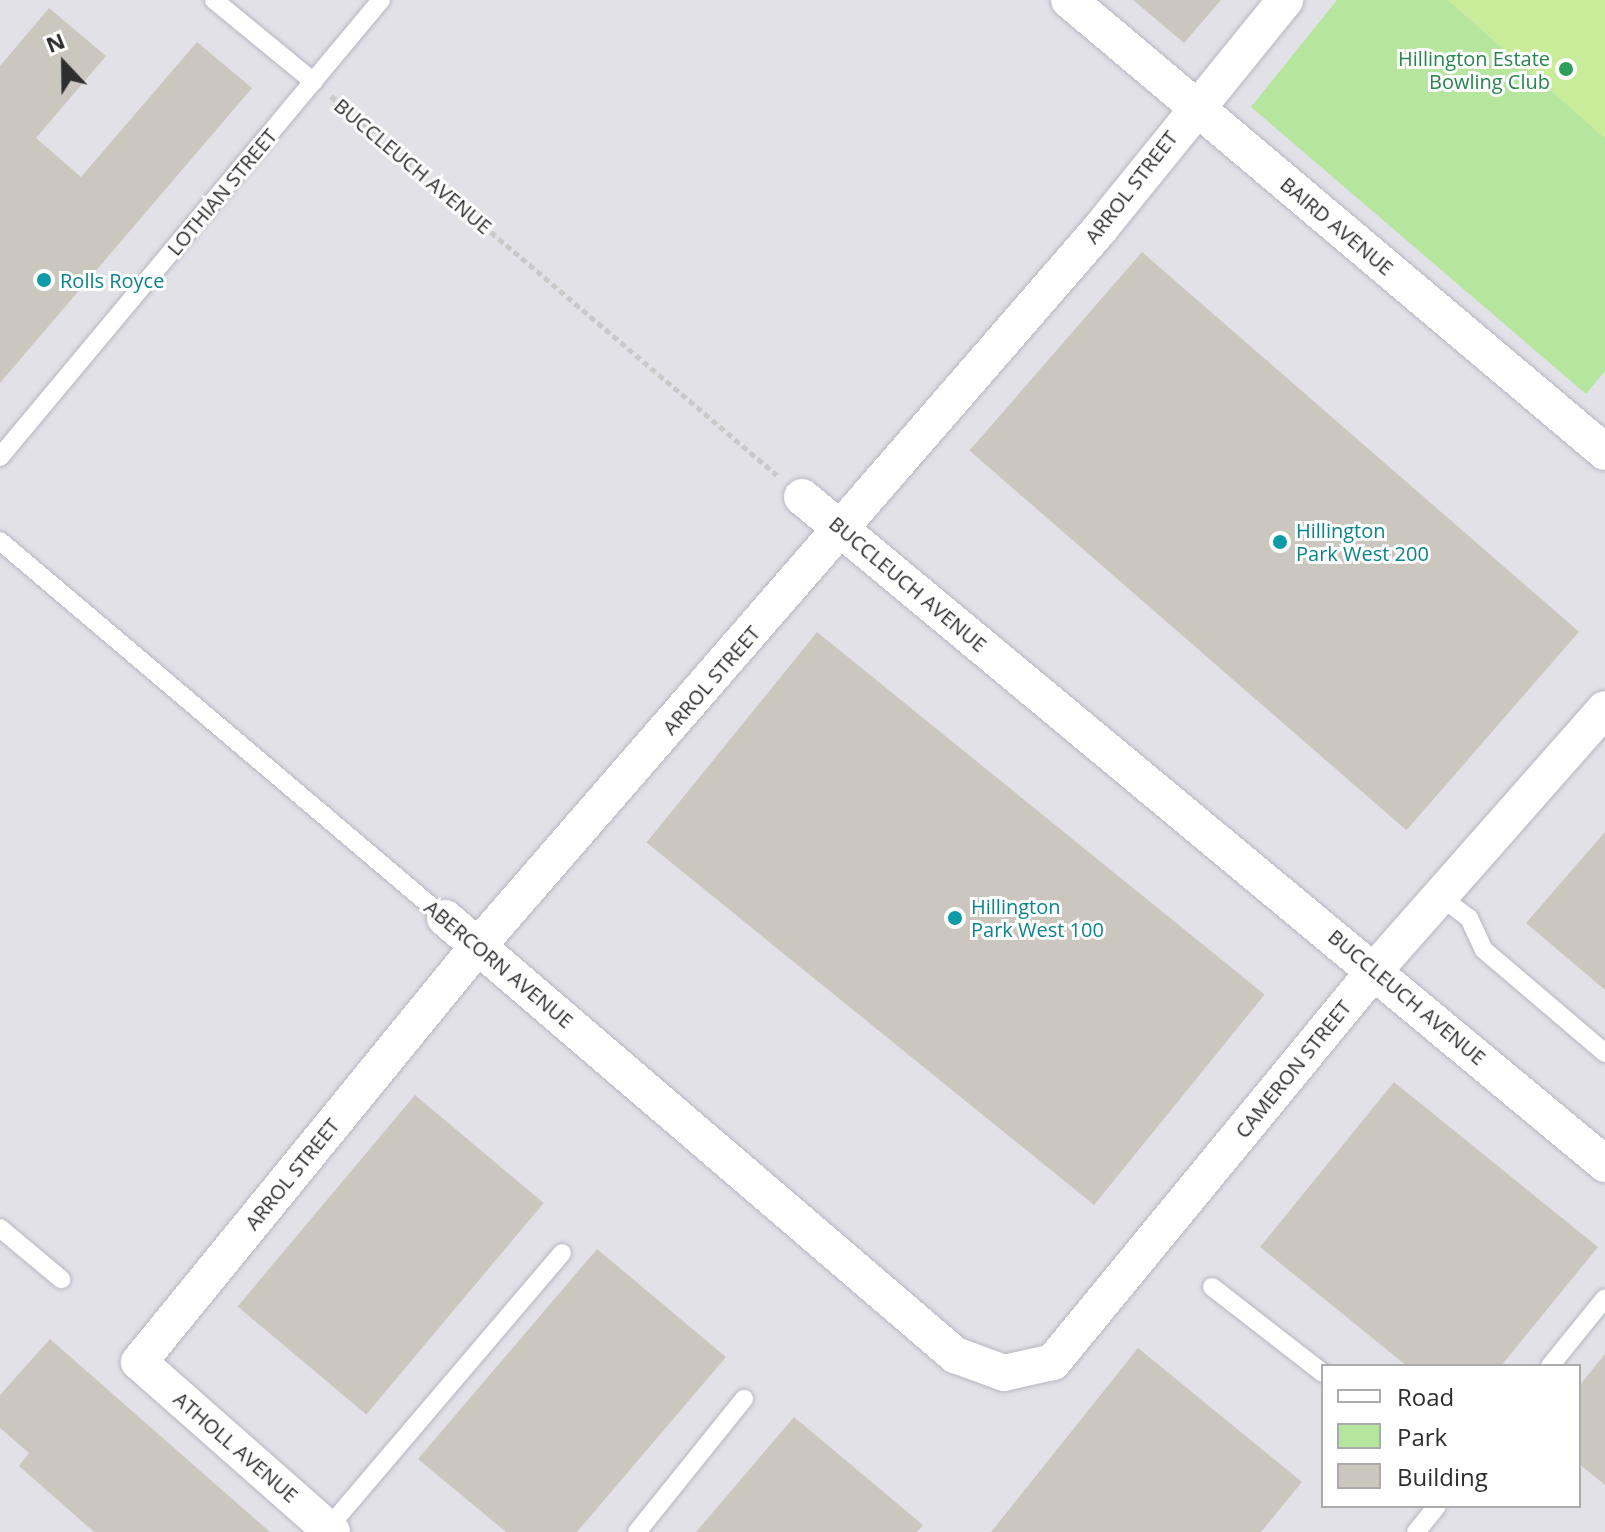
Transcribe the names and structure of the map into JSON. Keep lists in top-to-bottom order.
{
  "streets": {
    "street": [
      "BUCCLEUCH AVENUE",
      "ARROL STREET",
      "BAIRD AVENUE",
      "ABERCORN AVENUE",
      "CAMERON STREET",
      "ATHOLL AVENUE"
    ],
    "lane": ["LOTHIAN STREET"]
  },
  "crossings": [
    ["BUCCLEUCH AVENUE", "ARROL STREET"],
    ["BUCCLEUCH AVENUE", "LOTHIAN STREET"],
    ["BUCCLEUCH AVENUE", "CAMERON STREET"],
    ["ARROL STREET", "BAIRD AVENUE"],
    ["ARROL STREET", "ABERCORN AVENUE"],
    ["ARROL STREET", "ATHOLL AVENUE"],
    ["ABERCORN AVENUE", "CAMERON STREET"]
  ],
  "places": [
    "Hillington Estate Bowling Club",
    "Rolls Royce",
    "Hillington Park West 200",
    "Hillington Park West 100"
  ],
  "legend": ["Road", "Park", "Building"],
  "north": "top"
}
